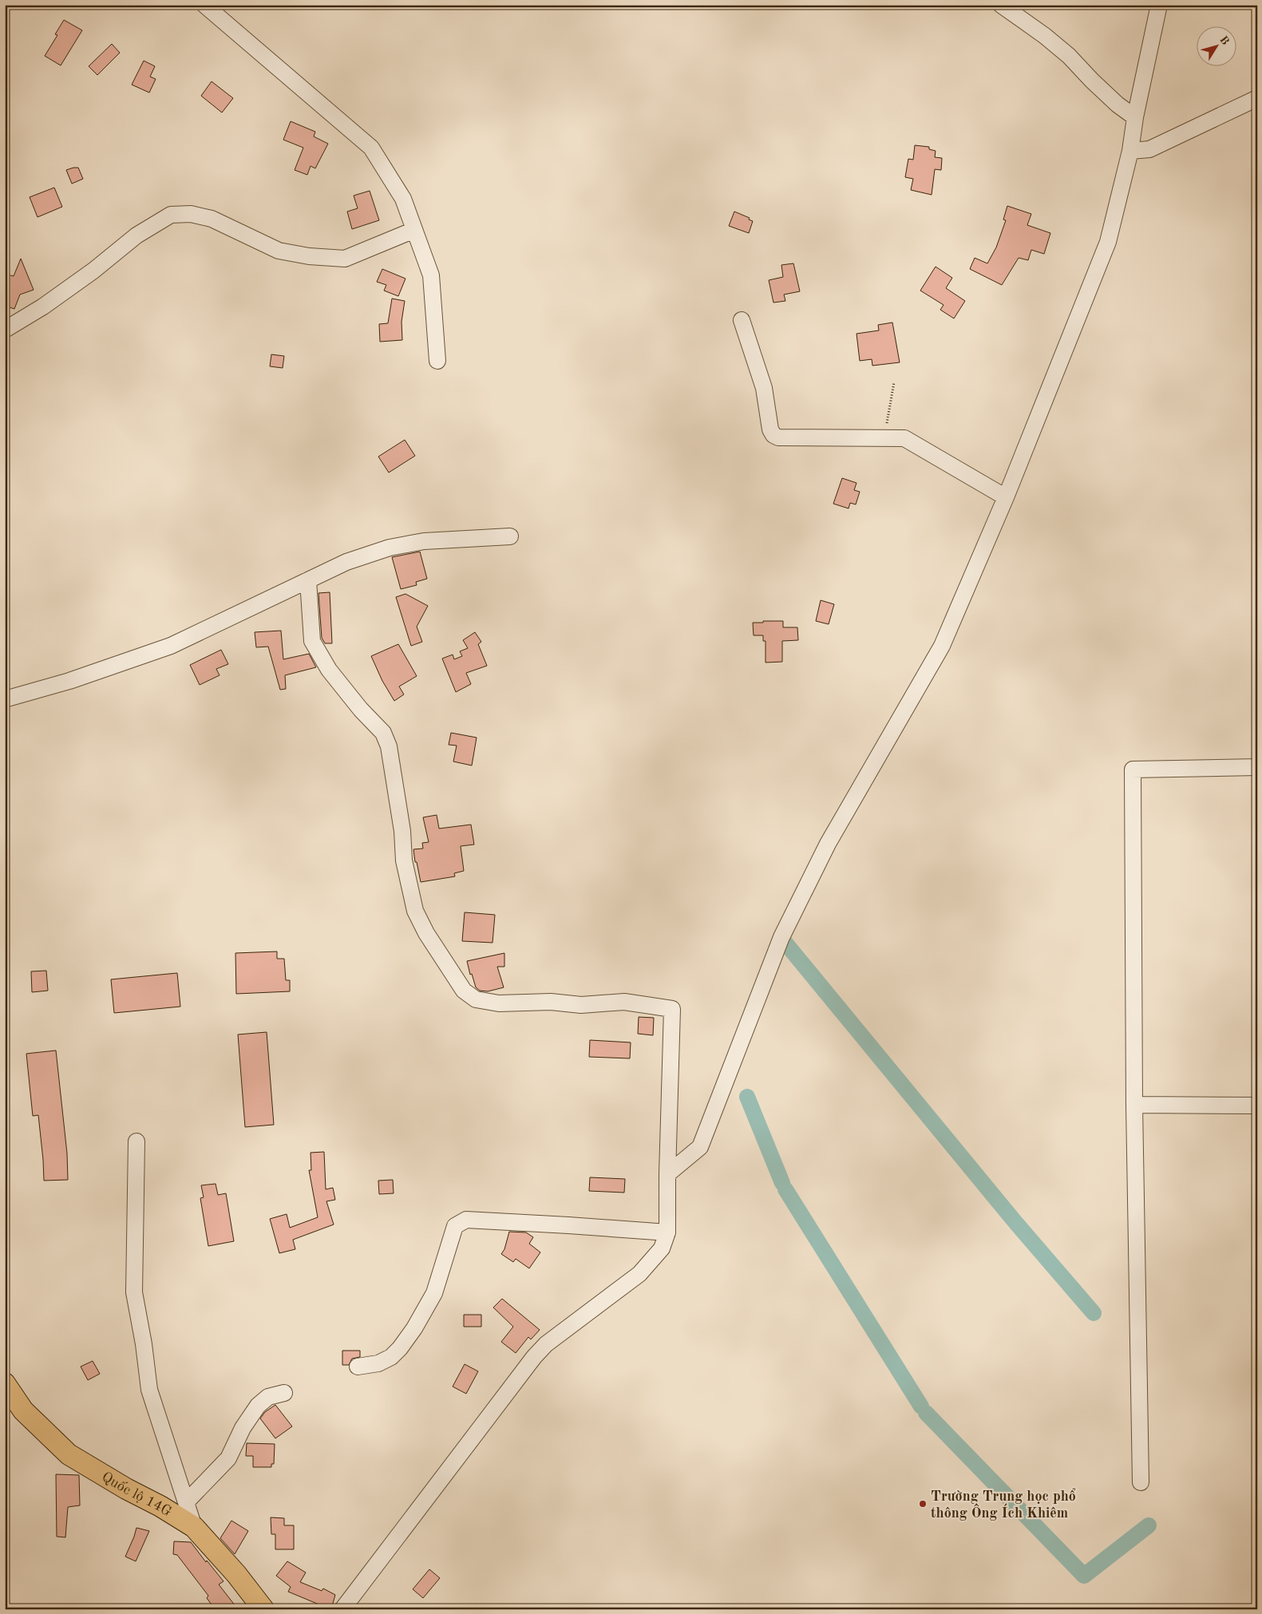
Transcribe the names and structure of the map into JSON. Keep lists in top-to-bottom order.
{
  "streets": {
    "main road": ["Quốc lộ 14G"]
  },
  "places": ["Trường Trung học phổ thông Ông Ích Khiêm"],
  "north": "top right"
}
